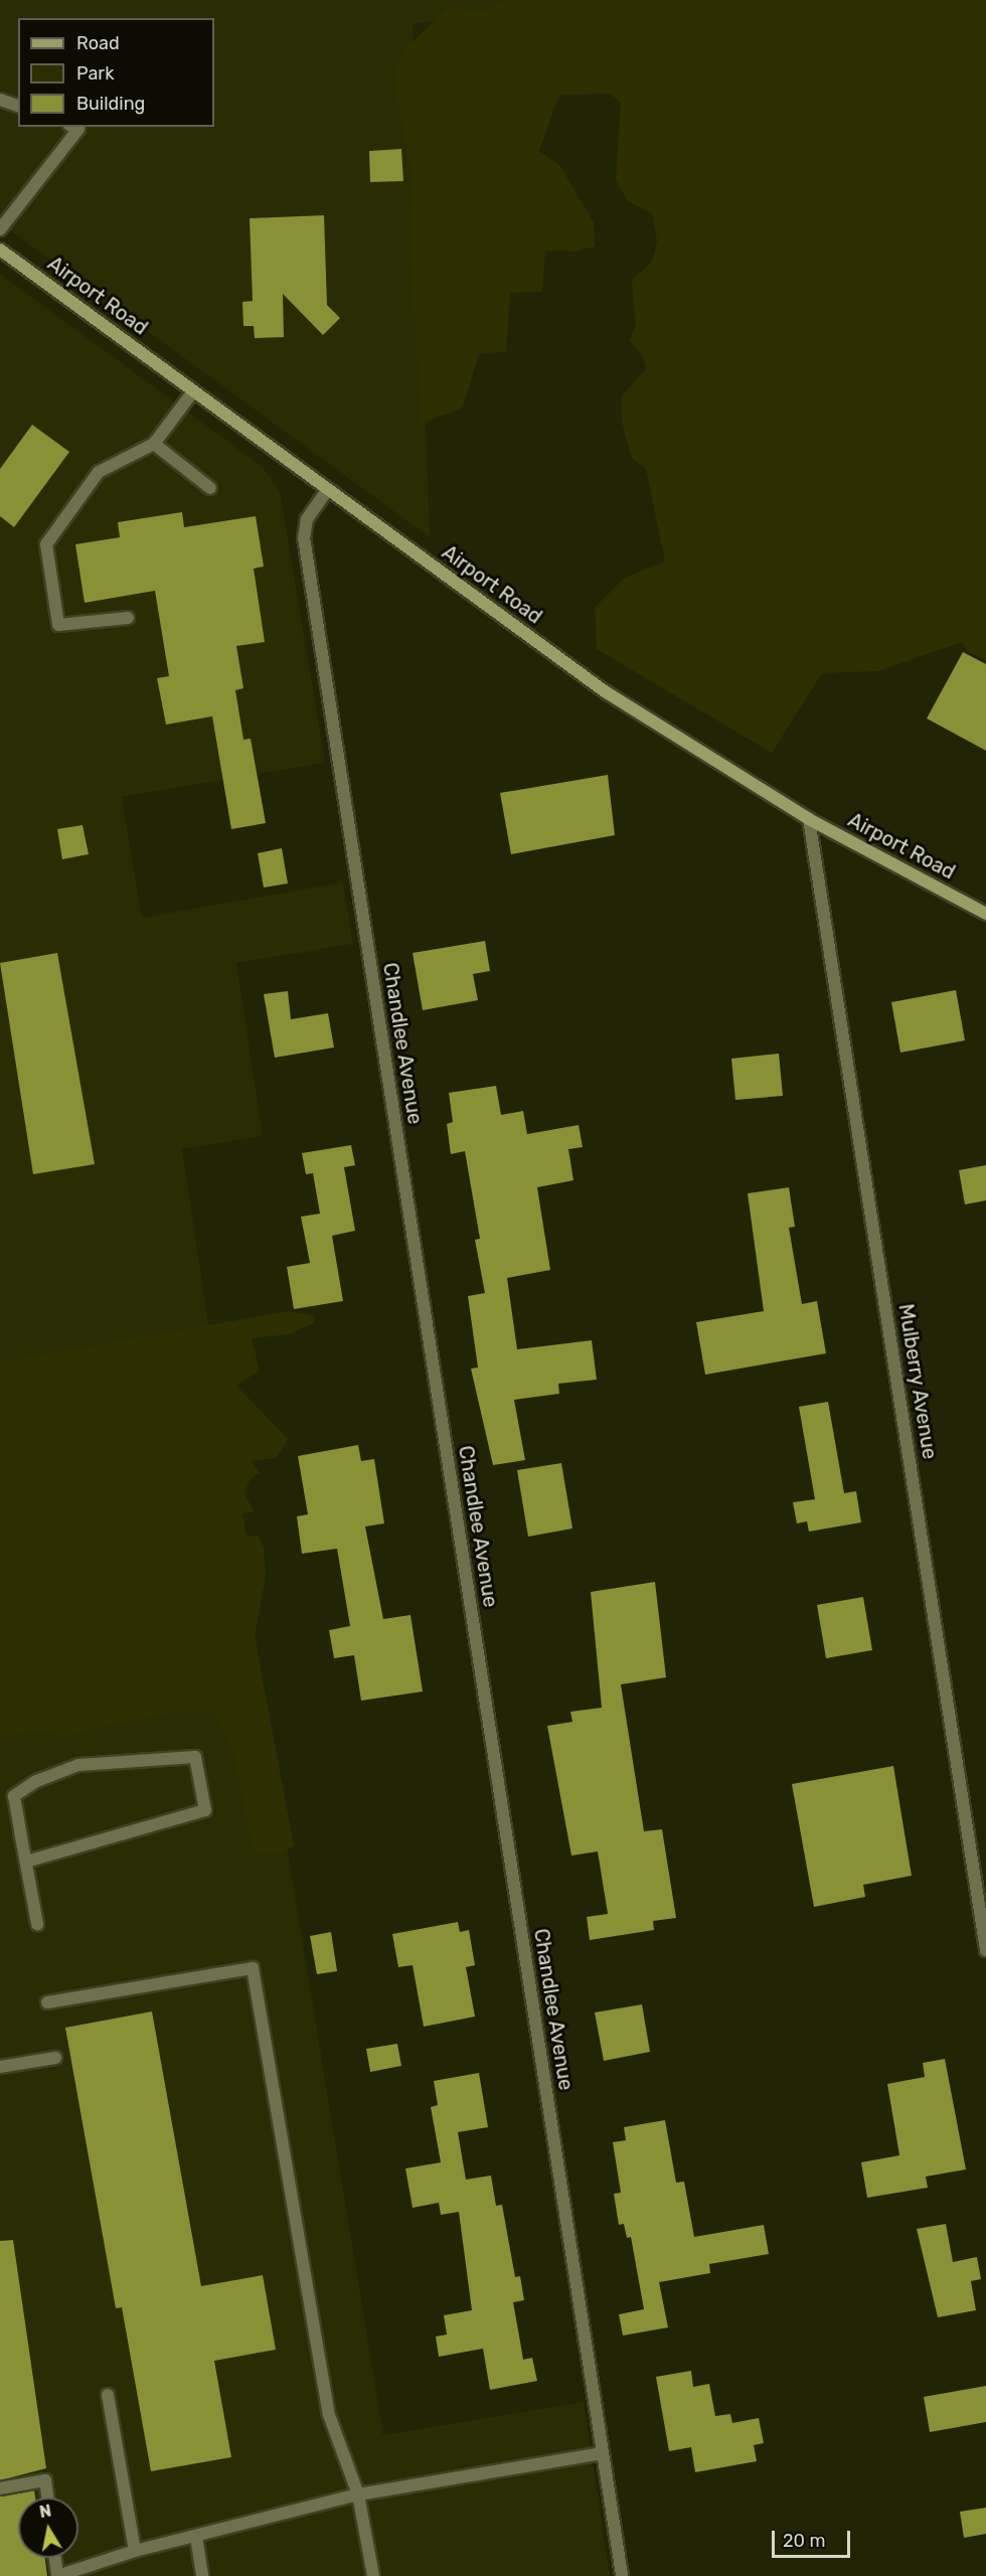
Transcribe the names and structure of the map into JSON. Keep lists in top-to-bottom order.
{
  "streets": {
    "main road": ["Airport Road"],
    "street": ["Chandlee Avenue", "Mulberry Avenue"]
  },
  "crossings": [
    ["Airport Road", "Chandlee Avenue"],
    ["Airport Road", "Mulberry Avenue"]
  ],
  "legend": ["Road", "Park", "Building"],
  "scale_bar": "20 m",
  "north": "top"
}
